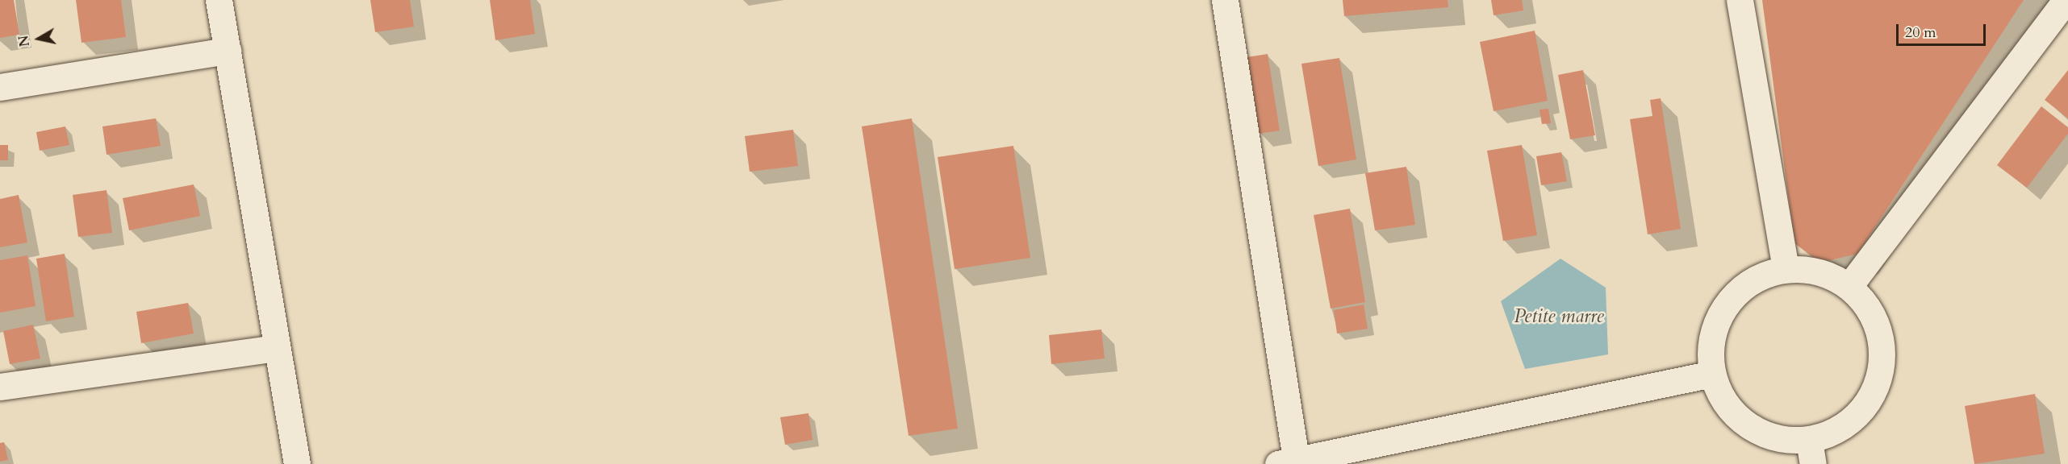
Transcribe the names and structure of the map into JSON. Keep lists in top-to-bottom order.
{
  "water": ["Petite marre"],
  "scale_bar": "20 m",
  "north": "left"
}
